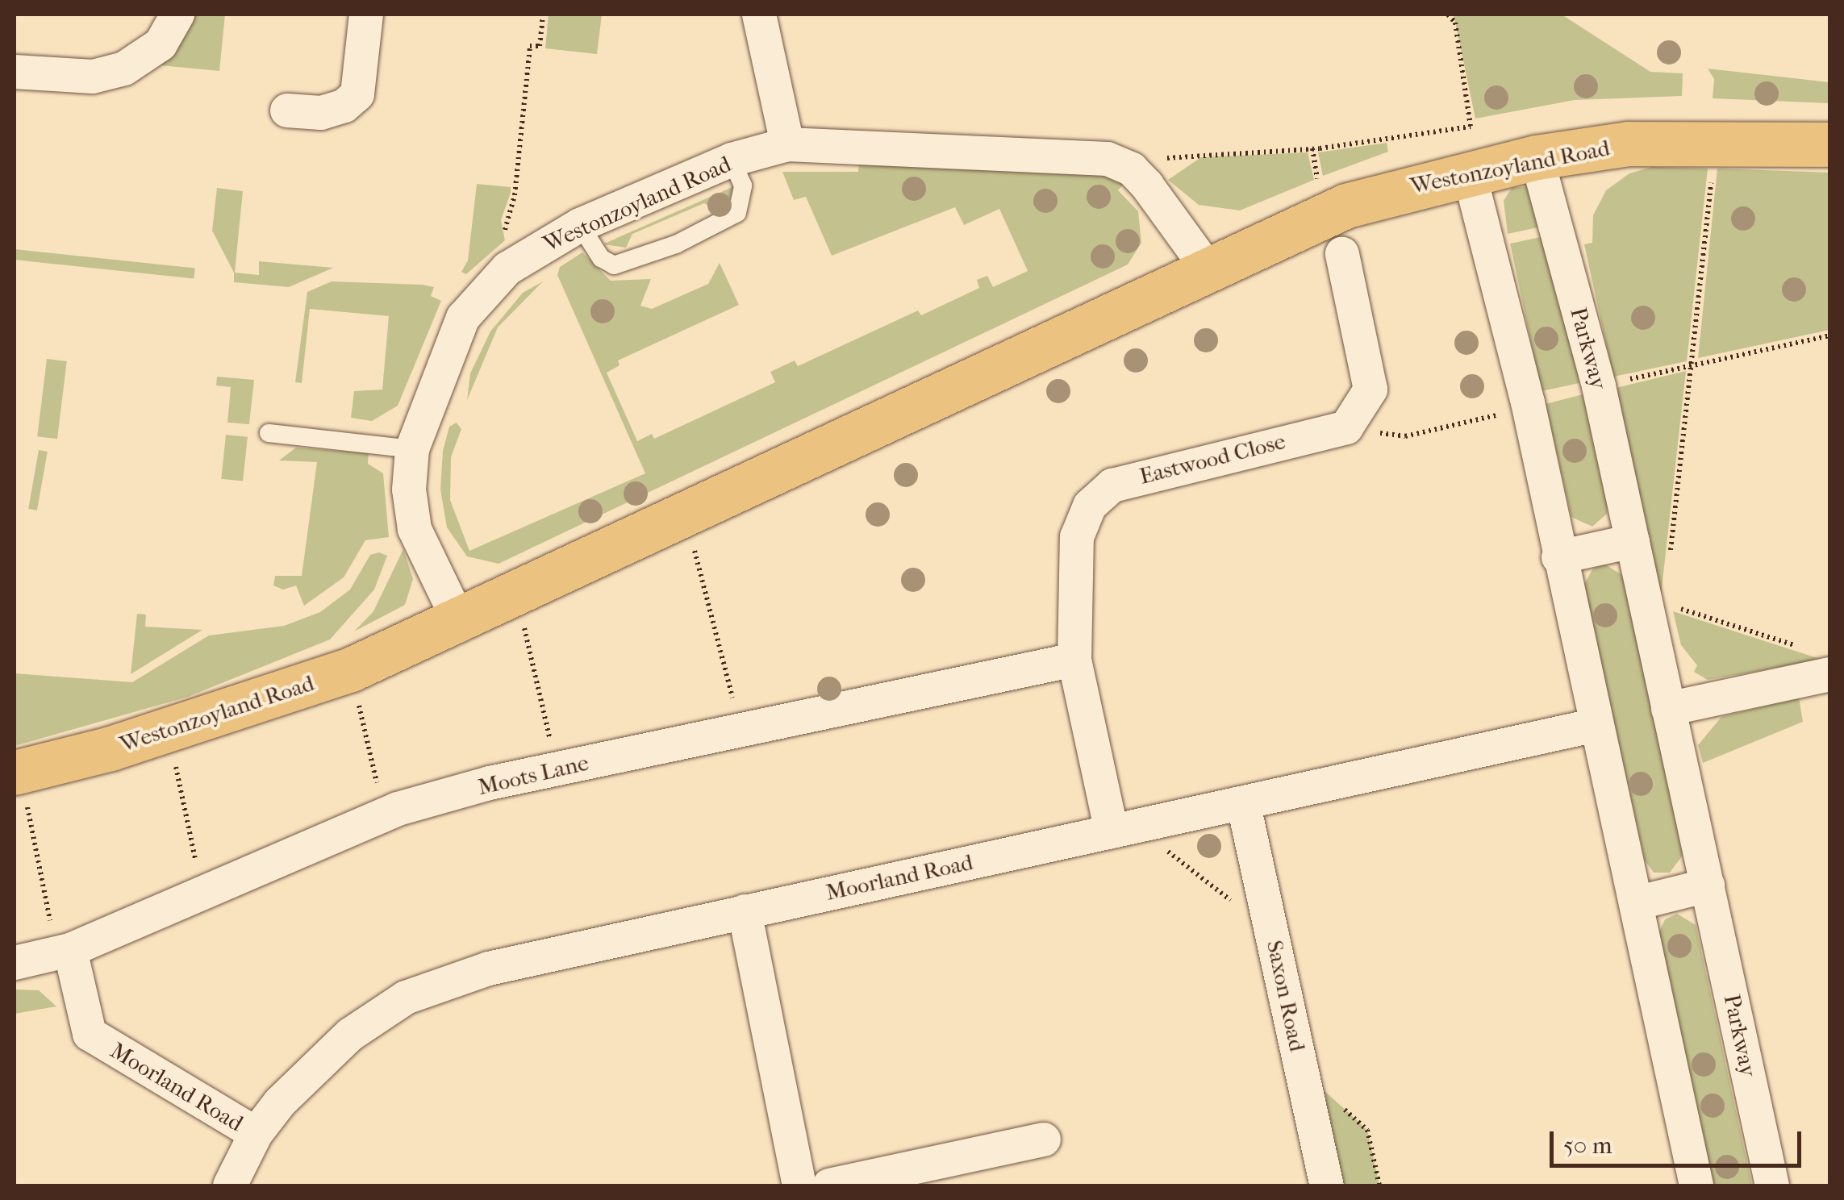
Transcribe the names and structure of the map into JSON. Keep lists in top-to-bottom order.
{
  "streets": {
    "main road": ["Westonzoyland Road"],
    "street": [
      "Parkway",
      "Eastwood Close",
      "Moots Lane",
      "Moorland Road",
      "Saxon Road"
    ]
  },
  "crossings": [
    ["Westonzoyland Road", "Parkway"],
    ["Eastwood Close", "Moots Lane"],
    ["Eastwood Close", "Moorland Road"],
    ["Moots Lane", "Moorland Road"],
    ["Moorland Road", "Saxon Road"]
  ],
  "scale_bar": "50 m"
}
